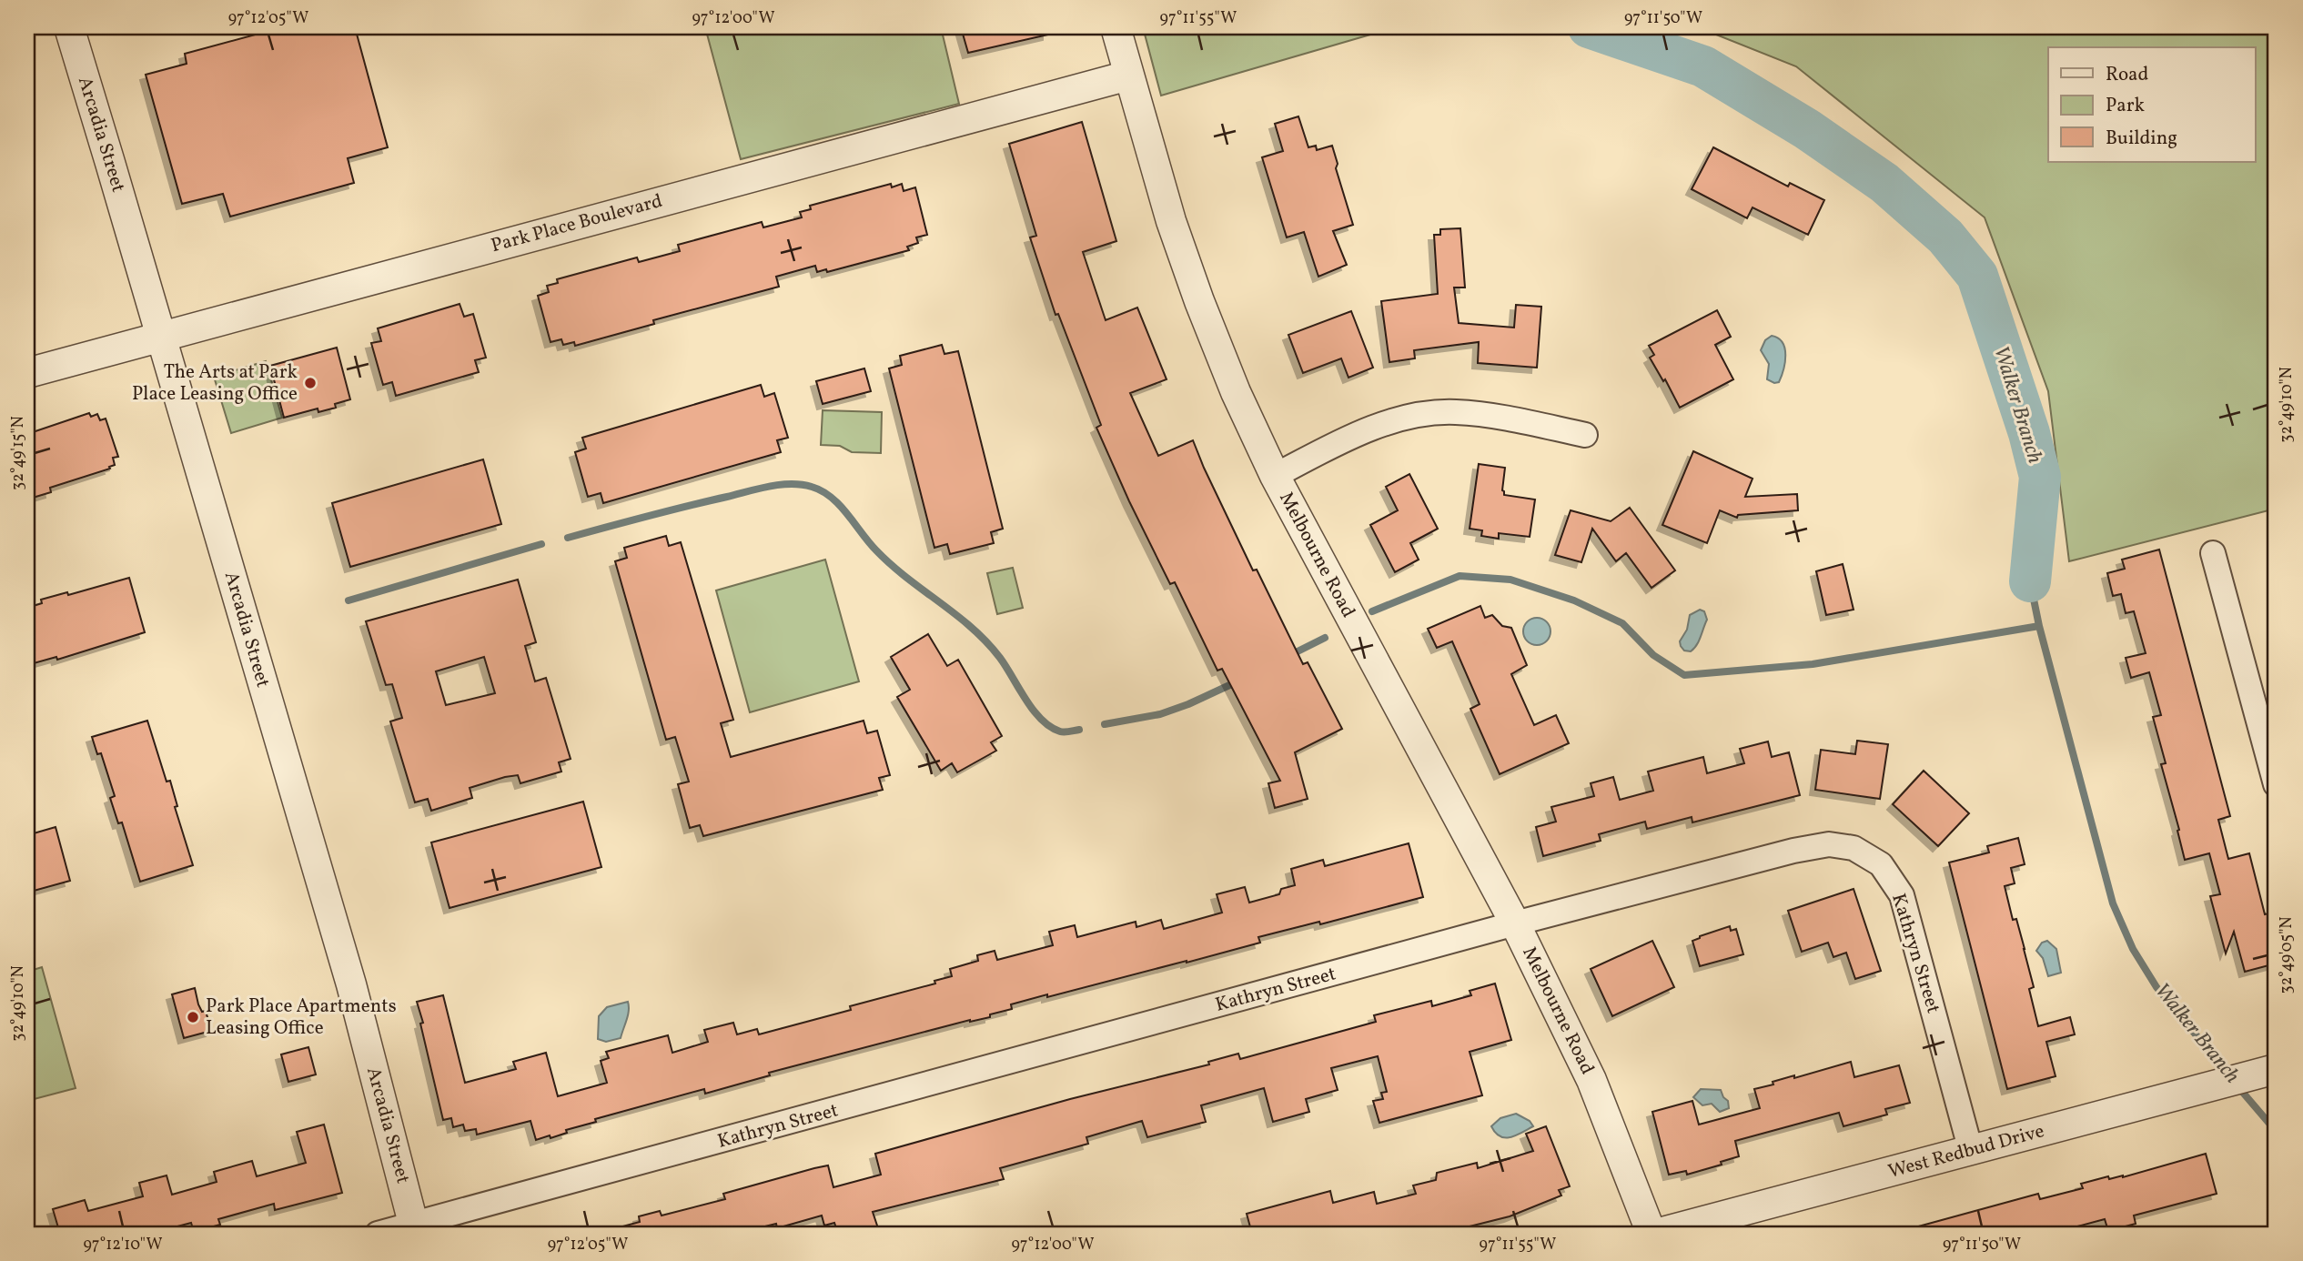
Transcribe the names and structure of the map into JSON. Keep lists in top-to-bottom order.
{
  "streets": {
    "street": [
      "Arcadia Street",
      "Park Place Boulevard",
      "Melbourne Road",
      "Kathryn Street",
      "West Redbud Drive"
    ]
  },
  "crossings": [
    ["Arcadia Street", "Park Place Boulevard"],
    ["Arcadia Street", "Kathryn Street"],
    ["Park Place Boulevard", "Melbourne Road"],
    ["Melbourne Road", "Kathryn Street"],
    ["Melbourne Road", "West Redbud Drive"],
    ["Kathryn Street", "West Redbud Drive"]
  ],
  "water": ["Walker Branch"],
  "places": ["The Arts at Park Place Leasing Office", "Park Place Apartments Leasing Office"],
  "legend": ["Road", "Park", "Building"],
  "coordinates": [
    "97°12'05\"W",
    "97°12'00\"W",
    "97°11'55\"W",
    "97°11'50\"W",
    "32°49'10\"N",
    "32°49'15\"N",
    "32°49'05\"N",
    "97°12'10\"W"
  ]
}
